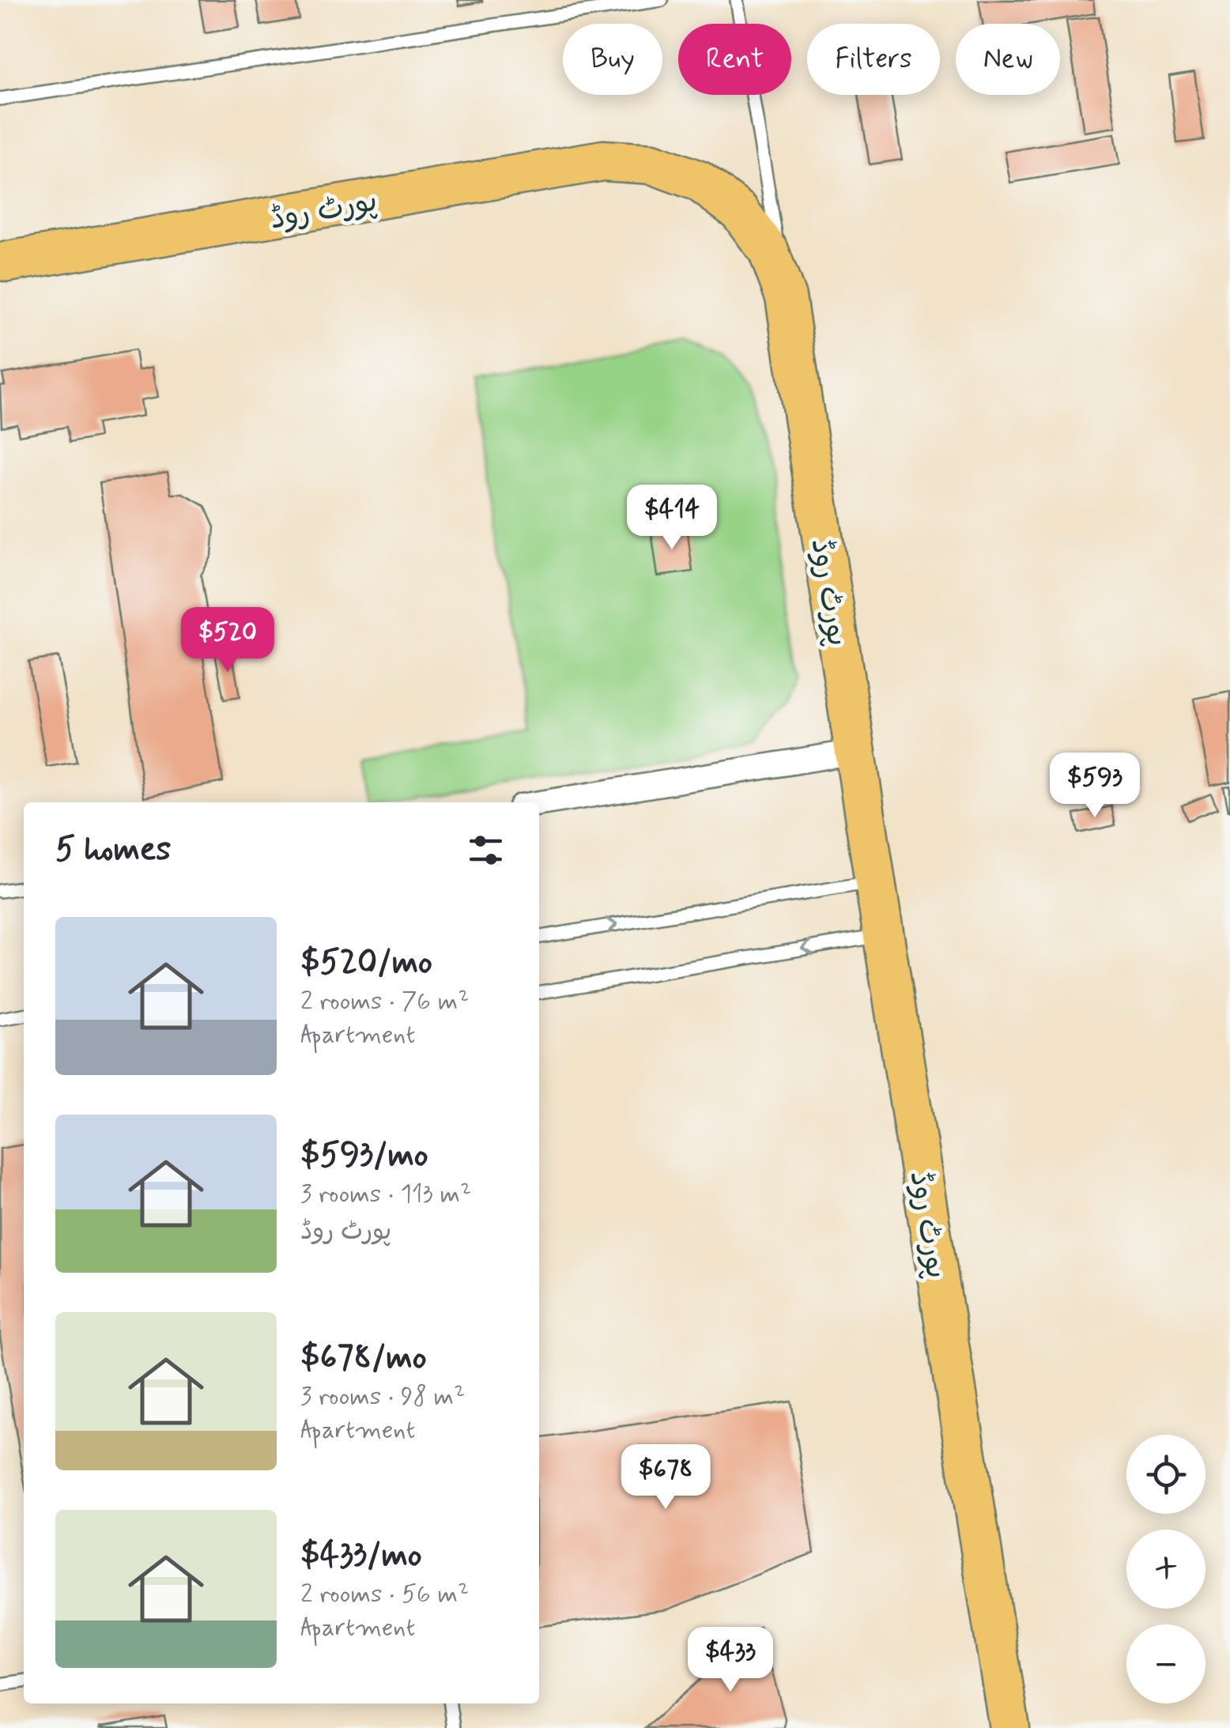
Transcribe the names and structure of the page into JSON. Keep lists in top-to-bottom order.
{
  "streets": {
    "main road": ["پورٹ روڈ"]
  },
  "page": {
    "chip": [
      "Buy",
      "Rent",
      "Filters",
      "New"
    ],
    "price": [
      "$414",
      "$520",
      "$593",
      "$678",
      "$433"
    ],
    "heading": "5 homes",
    "list": [
      {
        "name": "$520/mo",
        "note": "2 rooms · 76 m² · Apartment"
      },
      {
        "name": "$593/mo",
        "note": "3 rooms · 113 m² · پورٹ روڈ"
      },
      {
        "name": "$678/mo",
        "note": "3 rooms · 98 m² · Apartment"
      },
      {
        "name": "$433/mo",
        "note": "2 rooms · 56 m² · Apartment"
      }
    ],
    "map_buttons": ["+", "−"]
  }
}
